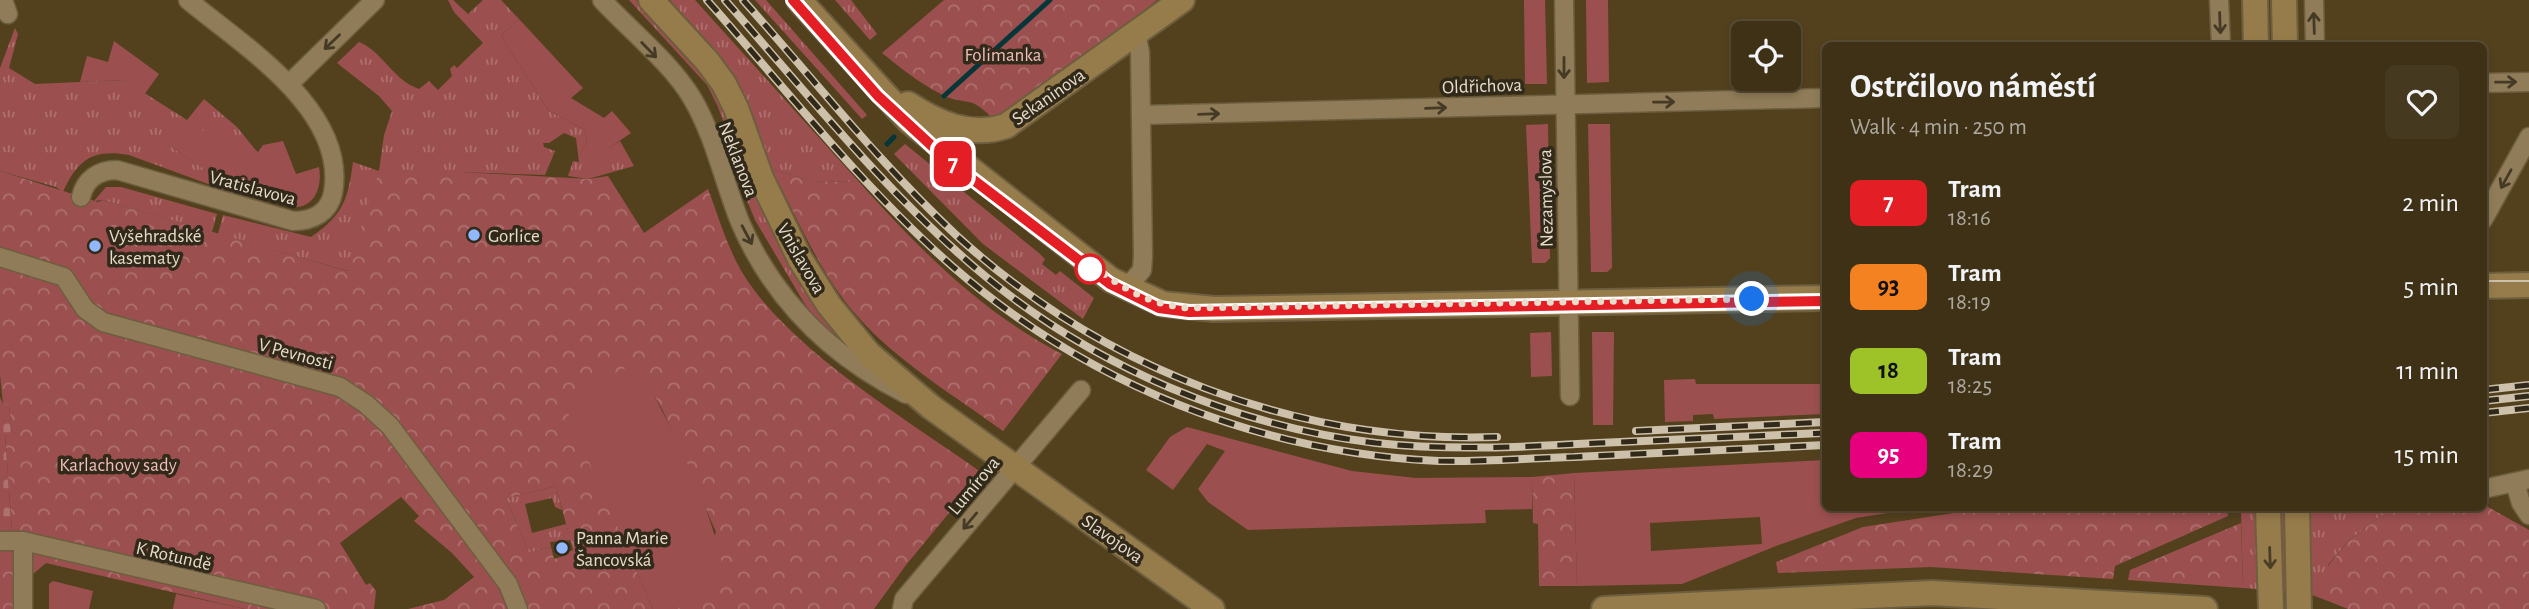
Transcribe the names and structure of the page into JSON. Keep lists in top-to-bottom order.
{
  "streets": {
    "main road": ["Sekaninova", "Vnislavova", "Slavojova"],
    "street": [
      "Oldřichova",
      "Neklanova",
      "Vratislavova",
      "Nezamyslova",
      "V Pevnosti",
      "Lumírova",
      "K Rotundě"
    ]
  },
  "crossings": [
    ["Oldřichova", "Nezamyslova"],
    ["Neklanova", "Vnislavova"],
    ["Vnislavova", "Lumírova"],
    ["Vnislavova", "Slavojova"],
    ["Lumírova", "Slavojova"]
  ],
  "one_way": ["Oldřichova", "Neklanova", "Lumírova"],
  "parks": ["Folimanka", "Karlachovy sady"],
  "places": ["Gorlice", "Vyšehradské kasematy", "Panna Marie Šancovská"],
  "lines": ["tram line 7"],
  "page": {
    "on_map": "7",
    "heading": ["Ostrčilovo náměstí", "Walk · 4 min · 250 m"],
    "list": [
      {
        "mark": "7",
        "name": "Tram",
        "note": "18:16",
        "value": "2 min"
      },
      {
        "mark": "93",
        "name": "Tram",
        "note": "18:19",
        "value": "5 min"
      },
      {
        "mark": "18",
        "name": "Tram",
        "note": "18:25",
        "value": "11 min"
      },
      {
        "mark": "95",
        "name": "Tram",
        "note": "18:29",
        "value": "15 min"
      }
    ]
  }
}
